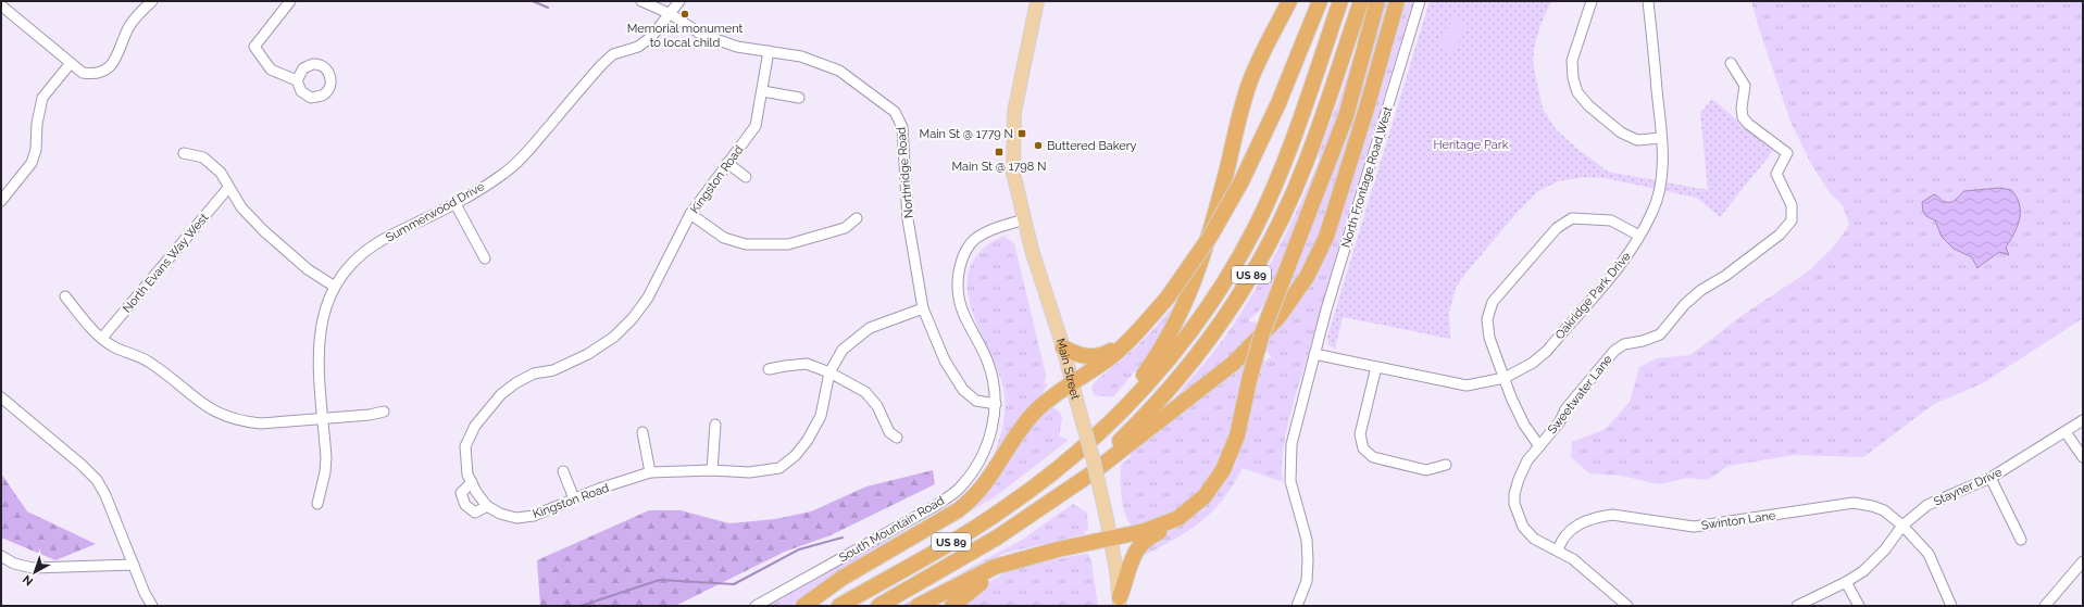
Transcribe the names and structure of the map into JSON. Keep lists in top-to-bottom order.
{
  "streets": {
    "highway": ["US 89"],
    "main road": ["Main Street"],
    "street": [
      "Northridge Road",
      "North Frontage Road West",
      "Kingston Road",
      "Summerwood Drive",
      "North Evans Way West",
      "Oakridge Park Drive",
      "Sweetwater Lane",
      "Stayner Drive",
      "Swinton Lane",
      "South Mountain Road"
    ]
  },
  "crossings": [
    ["Northridge Road", "Kingston Road"],
    ["Northridge Road", "Summerwood Drive"],
    ["Northridge Road", "South Mountain Road"],
    ["North Frontage Road West", "Oakridge Park Drive"],
    ["Main Street", "South Mountain Road"],
    ["Sweetwater Lane", "Swinton Lane"],
    ["Stayner Drive", "Swinton Lane"]
  ],
  "parks": ["Heritage Park"],
  "places": {
    "other": ["Memorial monument to local child", "Buttered Bakery"],
    "transit": ["Main St @ 1779 N", "Main St @ 1798 N"]
  },
  "north": "bottom left"
}
